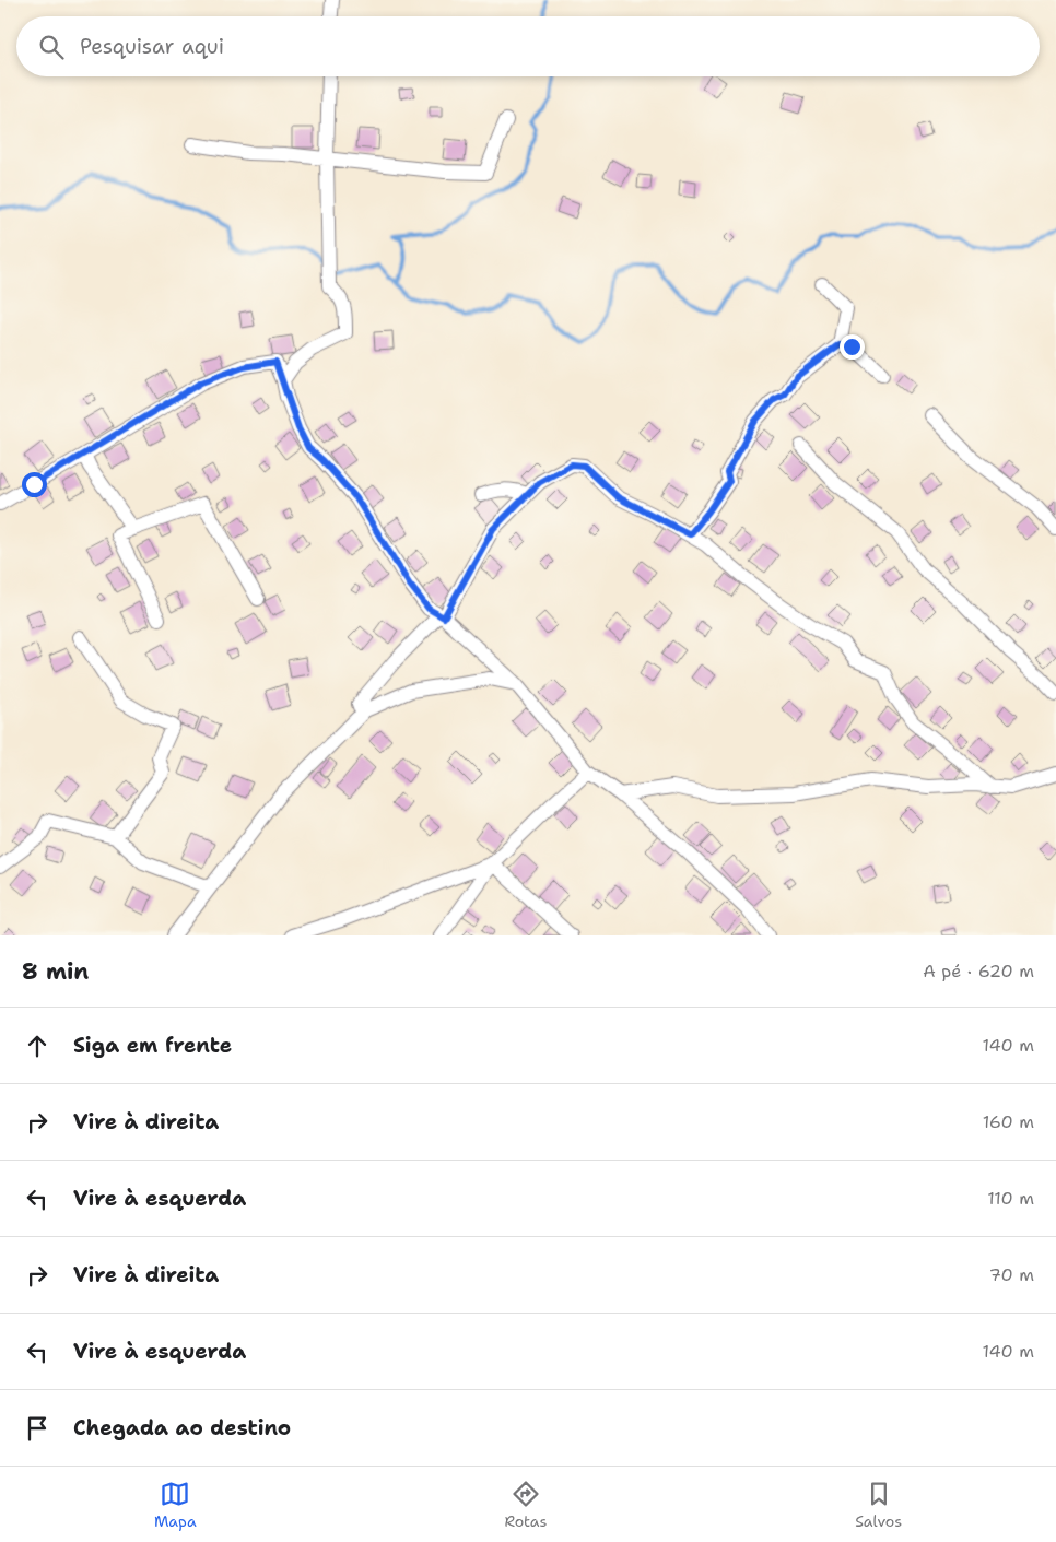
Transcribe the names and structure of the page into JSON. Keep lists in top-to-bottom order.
{
  "page": {
    "search": "Pesquisar aqui",
    "heading": ["8 min", "A pé · 620 m"],
    "list": [
      ["Siga em frente", "140 m"],
      ["Vire à direita", "160 m"],
      ["Vire à esquerda", "110 m"],
      ["Vire à direita", "70 m"],
      ["Vire à esquerda", "140 m"],
      "Chegada ao destino"
    ],
    "nav": ["Mapa", "Rotas", "Salvos"]
  }
}
